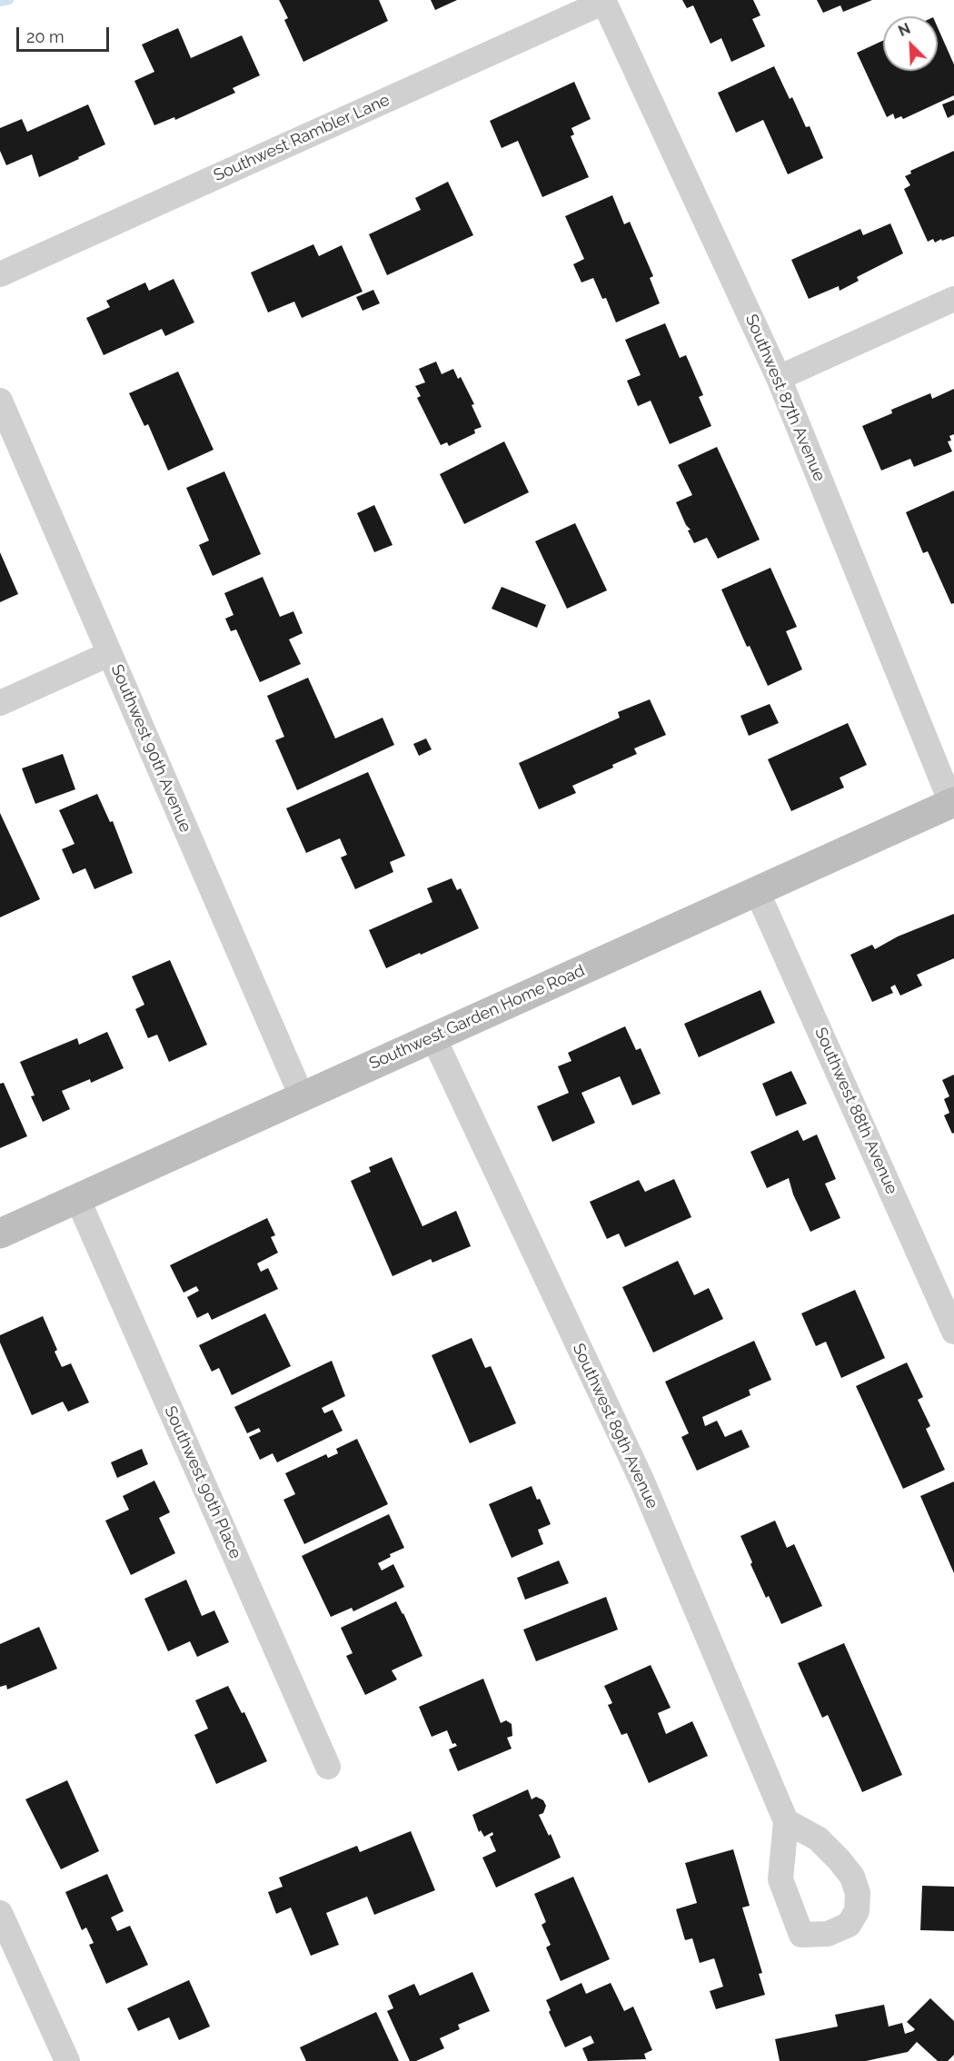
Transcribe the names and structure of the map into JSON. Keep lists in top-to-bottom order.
{
  "streets": {
    "main road": ["Southwest Garden Home Road"],
    "street": [
      "Southwest Rambler Lane",
      "Southwest 87th Avenue",
      "Southwest 90th Avenue",
      "Southwest 88th Avenue",
      "Southwest 89th Avenue",
      "Southwest 90th Place"
    ]
  },
  "crossings": [
    ["Southwest Rambler Lane", "Southwest 87th Avenue"],
    ["Southwest 87th Avenue", "Southwest Garden Home Road"],
    ["Southwest 90th Avenue", "Southwest Garden Home Road"],
    ["Southwest Garden Home Road", "Southwest 88th Avenue"],
    ["Southwest Garden Home Road", "Southwest 89th Avenue"],
    ["Southwest Garden Home Road", "Southwest 90th Place"]
  ],
  "scale_bar": "20 m",
  "north": "top left"
}
